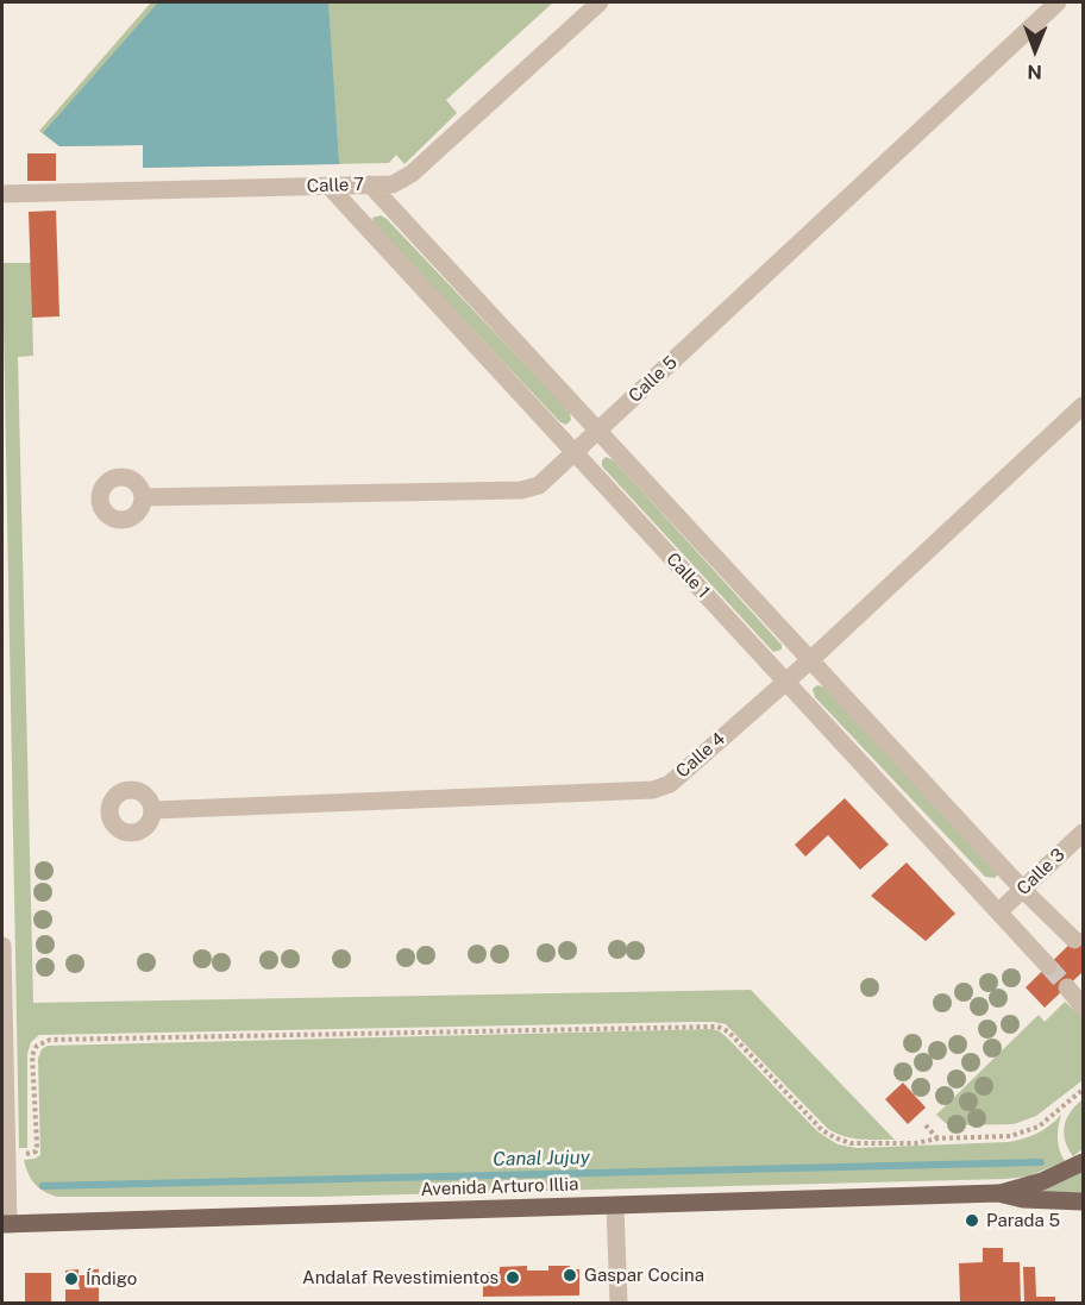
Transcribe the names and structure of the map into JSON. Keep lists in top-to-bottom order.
{
  "streets": {
    "main road": ["Avenida Arturo Illia"],
    "street": [
      "Calle 7",
      "Calle 5",
      "Calle 1",
      "Calle 4",
      "Calle 3"
    ]
  },
  "crossings": [
    ["Calle 7", "Calle 1"],
    ["Calle 5", "Calle 1"],
    ["Calle 1", "Calle 4"],
    ["Calle 1", "Calle 3"]
  ],
  "water": ["Canal Jujuy"],
  "places": [
    "Parada 5",
    "Gaspar Cocina",
    "Andalaf Revestimientos",
    "Índigo"
  ],
  "north": "bottom"
}
